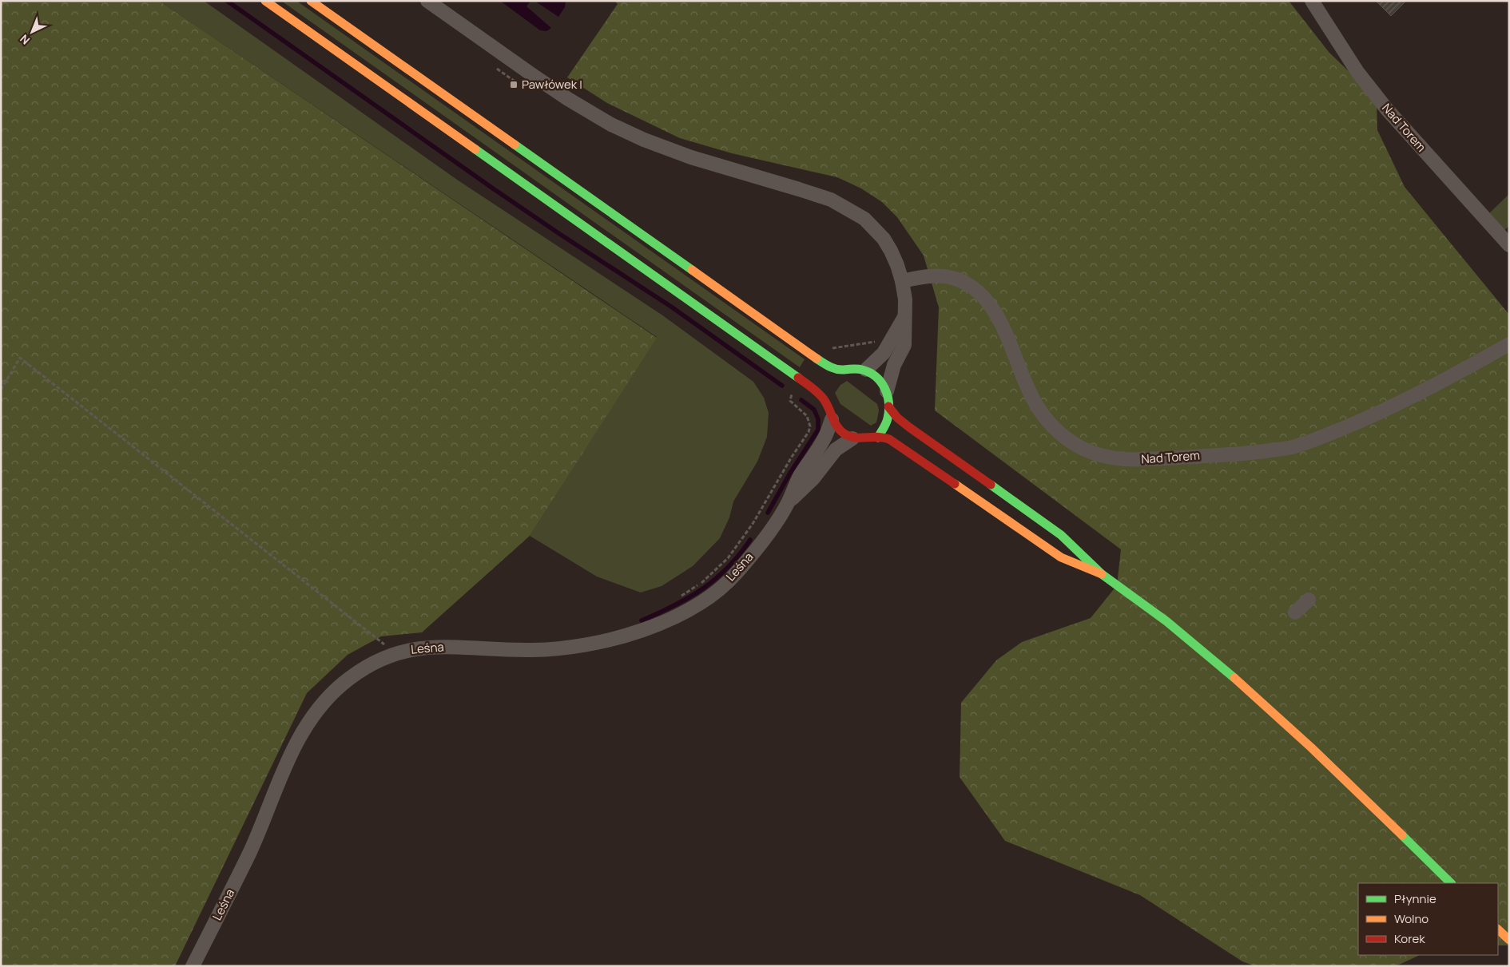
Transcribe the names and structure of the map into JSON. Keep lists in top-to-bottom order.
{
  "streets": {
    "street": ["Nad Torem", "Leśna"]
  },
  "places": {
    "transit": ["Pawłówek I"]
  },
  "legend": ["Płynnie", "Wolno", "Korek"],
  "north": "bottom left"
}
